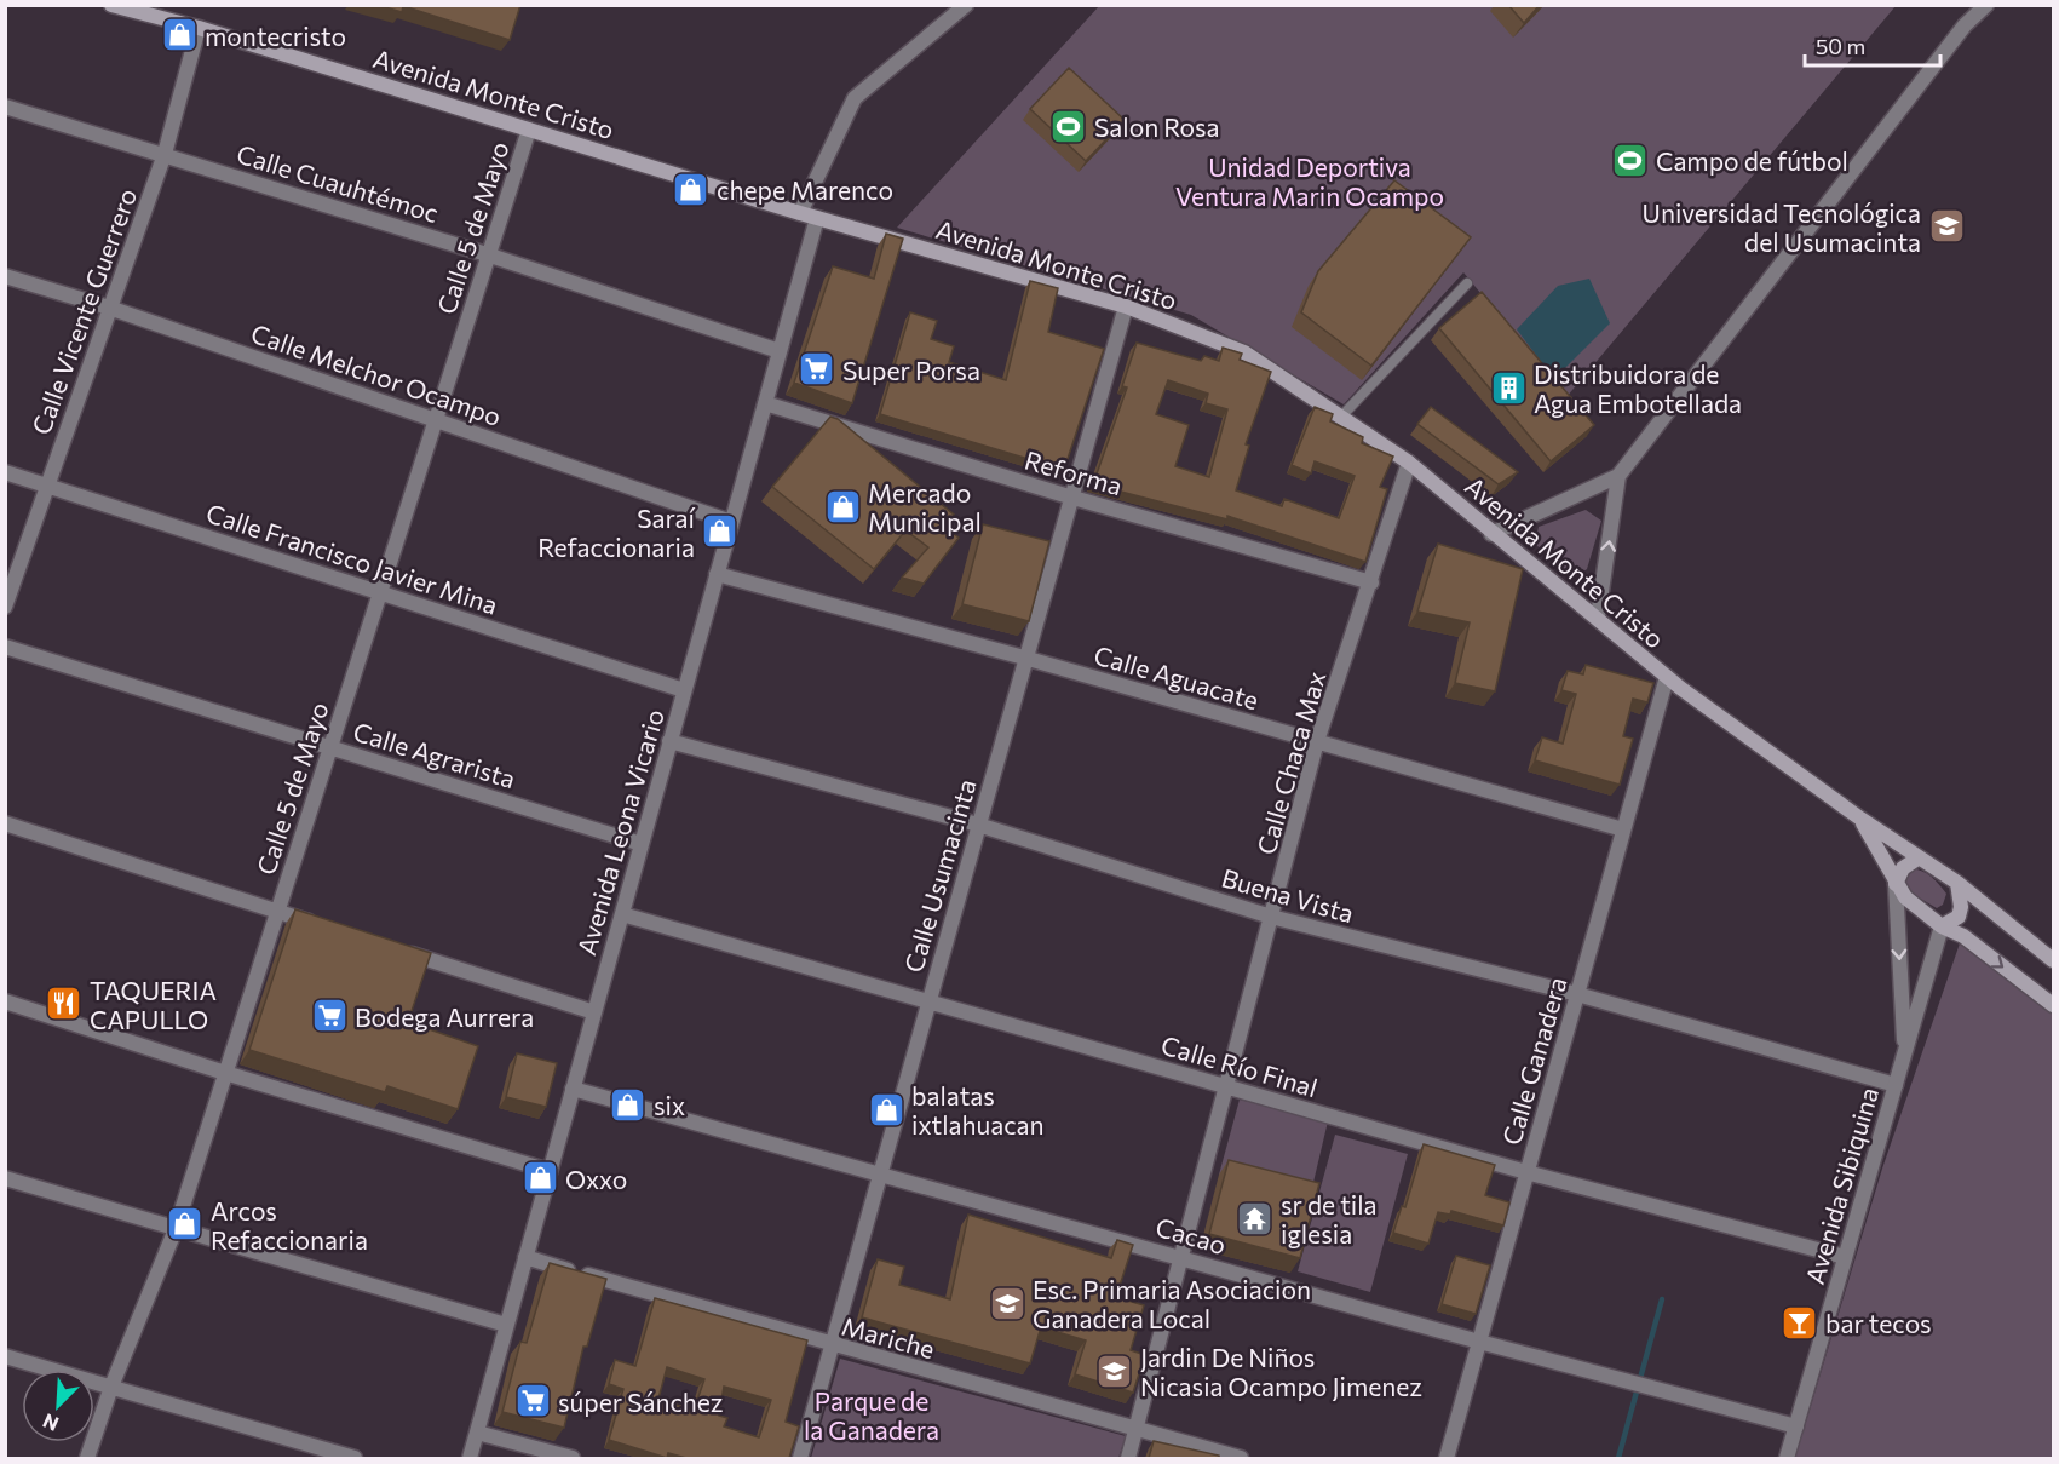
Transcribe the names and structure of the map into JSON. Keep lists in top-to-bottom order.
{
  "streets": {
    "main road": ["Avenida Monte Cristo"],
    "street": [
      "Calle Cuauhtémoc",
      "Calle 5 de Mayo",
      "Calle Vicente Guerrero",
      "Calle Melchor Ocampo",
      "Reforma",
      "Calle Francisco Javier Mina",
      "Calle Aguacate",
      "Calle Agrarista",
      "Calle Chaca Max",
      "Avenida Leona Vicario",
      "Calle Usumacinta",
      "Buena Vista",
      "Calle Ganadera",
      "Calle Río Final",
      "Avenida Sibiquina",
      "Cacao",
      "Mariche"
    ]
  },
  "crossings": [
    ["Avenida Monte Cristo", "Calle 5 de Mayo"],
    ["Avenida Monte Cristo", "Calle Vicente Guerrero"],
    ["Avenida Monte Cristo", "Calle Chaca Max"],
    ["Avenida Monte Cristo", "Avenida Leona Vicario"],
    ["Avenida Monte Cristo", "Calle Usumacinta"],
    ["Avenida Monte Cristo", "Calle Ganadera"],
    ["Calle Cuauhtémoc", "Calle 5 de Mayo"],
    ["Calle Cuauhtémoc", "Calle Vicente Guerrero"],
    ["Calle Cuauhtémoc", "Avenida Leona Vicario"],
    ["Calle 5 de Mayo", "Calle Melchor Ocampo"],
    ["Calle 5 de Mayo", "Calle Francisco Javier Mina"],
    ["Calle 5 de Mayo", "Calle Agrarista"],
    ["Calle Vicente Guerrero", "Calle Melchor Ocampo"],
    ["Calle Vicente Guerrero", "Calle Francisco Javier Mina"],
    ["Calle Melchor Ocampo", "Avenida Leona Vicario"],
    ["Reforma", "Calle Chaca Max"],
    ["Reforma", "Avenida Leona Vicario"],
    ["Reforma", "Calle Usumacinta"],
    ["Calle Francisco Javier Mina", "Avenida Leona Vicario"],
    ["Calle Aguacate", "Calle Chaca Max"],
    ["Calle Aguacate", "Avenida Leona Vicario"],
    ["Calle Aguacate", "Calle Usumacinta"],
    ["Calle Aguacate", "Calle Ganadera"],
    ["Calle Agrarista", "Avenida Leona Vicario"],
    ["Calle Chaca Max", "Buena Vista"],
    ["Calle Chaca Max", "Calle Río Final"],
    ["Calle Chaca Max", "Cacao"],
    ["Calle Chaca Max", "Mariche"],
    ["Avenida Leona Vicario", "Buena Vista"],
    ["Avenida Leona Vicario", "Calle Río Final"],
    ["Avenida Leona Vicario", "Cacao"],
    ["Avenida Leona Vicario", "Mariche"],
    ["Calle Usumacinta", "Buena Vista"],
    ["Calle Usumacinta", "Calle Río Final"],
    ["Calle Usumacinta", "Cacao"],
    ["Calle Usumacinta", "Mariche"],
    ["Buena Vista", "Calle Ganadera"],
    ["Buena Vista", "Avenida Sibiquina"],
    ["Calle Ganadera", "Calle Río Final"],
    ["Calle Ganadera", "Cacao"],
    ["Calle Río Final", "Avenida Sibiquina"],
    ["Avenida Sibiquina", "Cacao"]
  ],
  "parks": ["Unidad Deportiva Ventura Marin Ocampo", "Parque de la Ganadera"],
  "places": {
    "shop": [
      "montecristo",
      "chepe Marenco",
      "Mercado Municipal",
      "Saraí Refaccionaria",
      "six",
      "balatas ixtlahuacan",
      "Oxxo",
      "Arcos Refaccionaria"
    ],
    "sports": ["Salon Rosa", "Campo de fútbol"],
    "school or university": ["Universidad Tecnológica del Usumacinta", "Esc. Primaria Asociacion Ganadera Local", "Jardin De Niños Nicasia Ocampo Jimenez"],
    "supermarket": ["Super Porsa", "Bodega Aurrera", "súper Sánchez"],
    "building": ["Distribuidora de Agua Embotellada"],
    "restaurant": ["TAQUERIA CAPULLO"],
    "temple": ["sr de tila iglesia"],
    "bar": ["bar tecos"]
  },
  "scale_bar": "50 m",
  "north": "bottom left"
}
